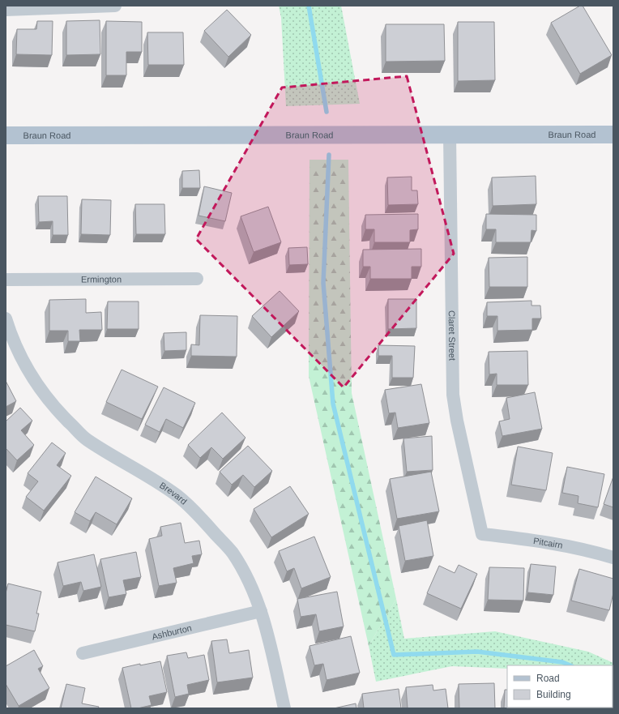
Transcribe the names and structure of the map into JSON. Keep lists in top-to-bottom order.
{
  "streets": {
    "main road": ["Braun Road"],
    "street": [
      "Ermington",
      "Claret Street",
      "Brevard",
      "Pitcairn",
      "Ashburton"
    ]
  },
  "crossings": [
    ["Braun Road", "Claret Street"],
    ["Claret Street", "Pitcairn"],
    ["Brevard", "Ashburton"]
  ],
  "legend": ["Road", "Building"]
}
